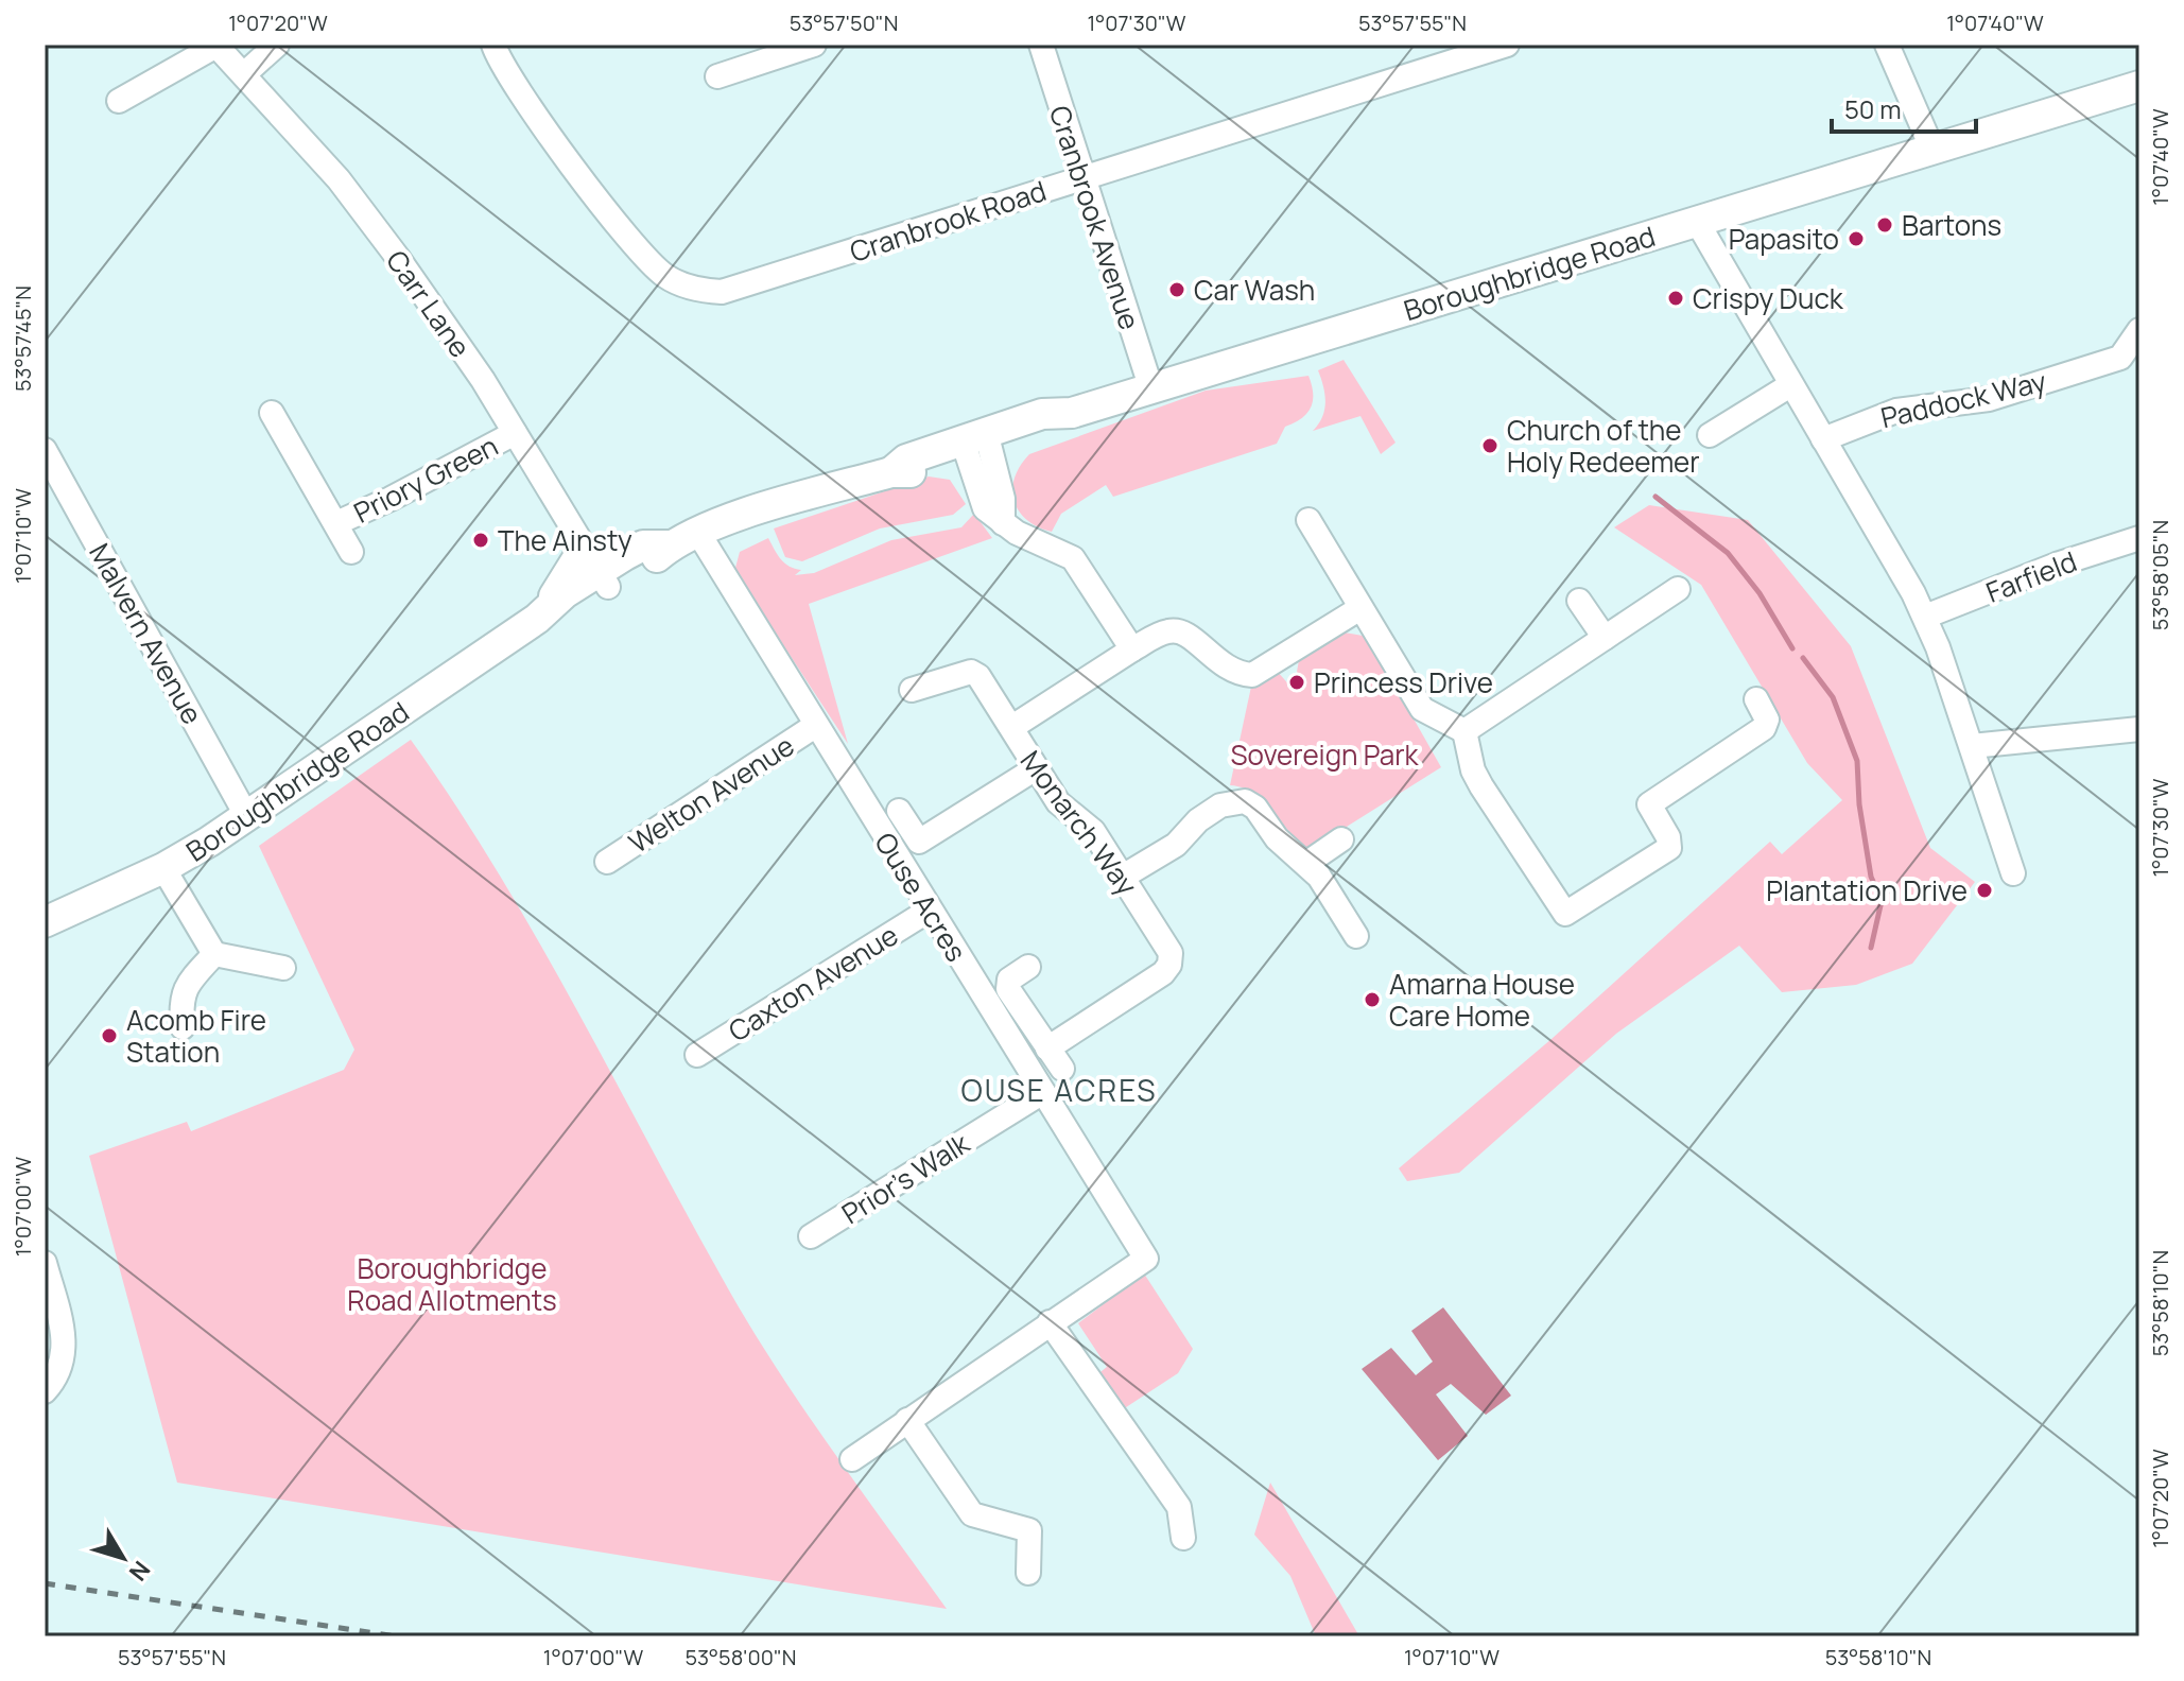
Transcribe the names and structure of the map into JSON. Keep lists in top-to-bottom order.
{
  "streets": {
    "main road": ["Boroughbridge Road"],
    "street": [
      "Cranbrook Avenue",
      "Cranbrook Road",
      "Carr Lane",
      "Paddock Way",
      "Priory Green",
      "Farfield",
      "Malvern Avenue",
      "Welton Avenue",
      "Monarch Way",
      "Ouse Acres",
      "Caxton Avenue",
      "Prior's Walk"
    ]
  },
  "crossings": [
    ["Cranbrook Avenue", "Cranbrook Road"],
    ["Cranbrook Avenue", "Boroughbridge Road"],
    ["Boroughbridge Road", "Carr Lane"],
    ["Boroughbridge Road", "Malvern Avenue"],
    ["Boroughbridge Road", "Ouse Acres"],
    ["Carr Lane", "Priory Green"],
    ["Welton Avenue", "Ouse Acres"],
    ["Ouse Acres", "Caxton Avenue"],
    ["Ouse Acres", "Prior's Walk"]
  ],
  "districts": ["OUSE ACRES"],
  "parks": ["Sovereign Park", "Boroughbridge Road Allotments"],
  "places": [
    "Bartons",
    "Papasito",
    "Car Wash",
    "Crispy Duck",
    "Church of the Holy Redeemer",
    "The Ainsty",
    "Princess Drive",
    "Plantation Drive",
    "Amarna House Care Home",
    "Acomb Fire Station"
  ],
  "scale_bar": "50 m",
  "north": "bottom right",
  "coordinates": [
    "1°07'20\"W",
    "53°57'50\"N",
    "1°07'30\"W",
    "53°57'55\"N",
    "1°07'40\"W",
    "53°57'45\"N",
    "1°07'10\"W",
    "53°58'05\"N",
    "1°07'00\"W",
    "53°58'10\"N",
    "53°58'00\"N"
  ]
}
